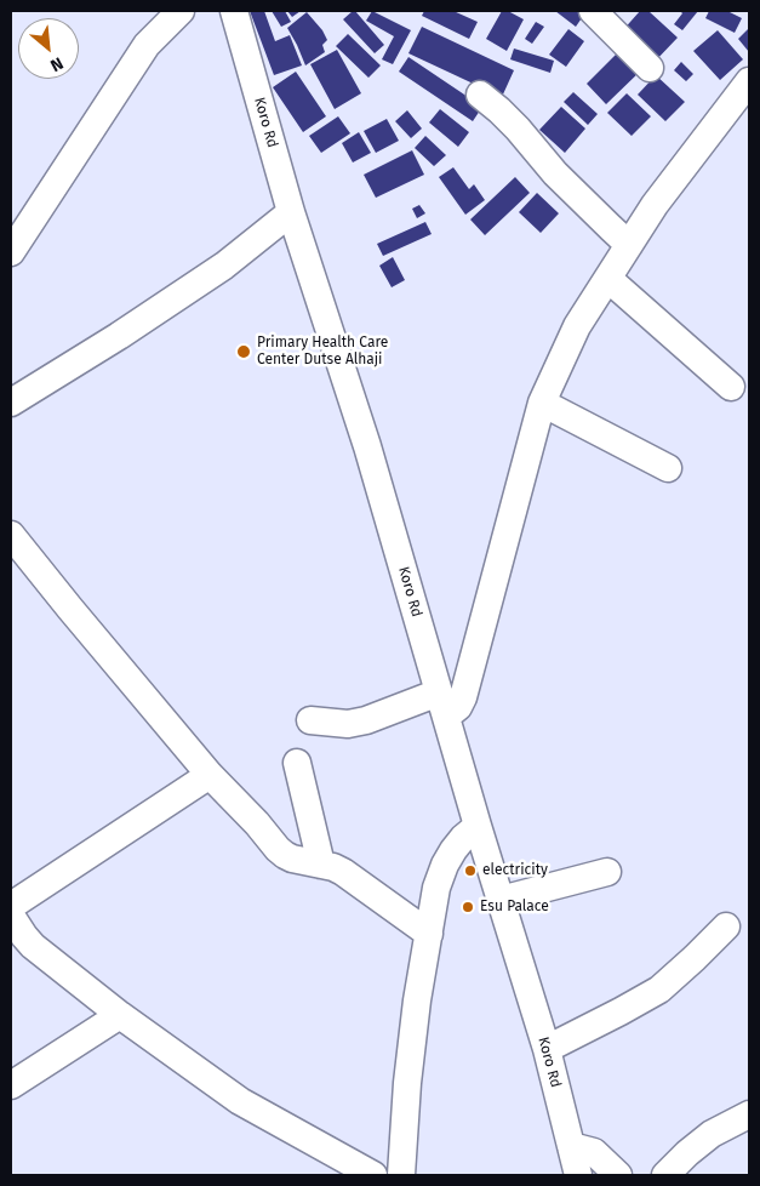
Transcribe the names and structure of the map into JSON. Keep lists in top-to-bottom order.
{
  "streets": {
    "street": ["Koro Rd"]
  },
  "places": ["Primary Health Care Center Dutse Alhaji", "electricity", "Esu Palace"],
  "north": "bottom right"
}
